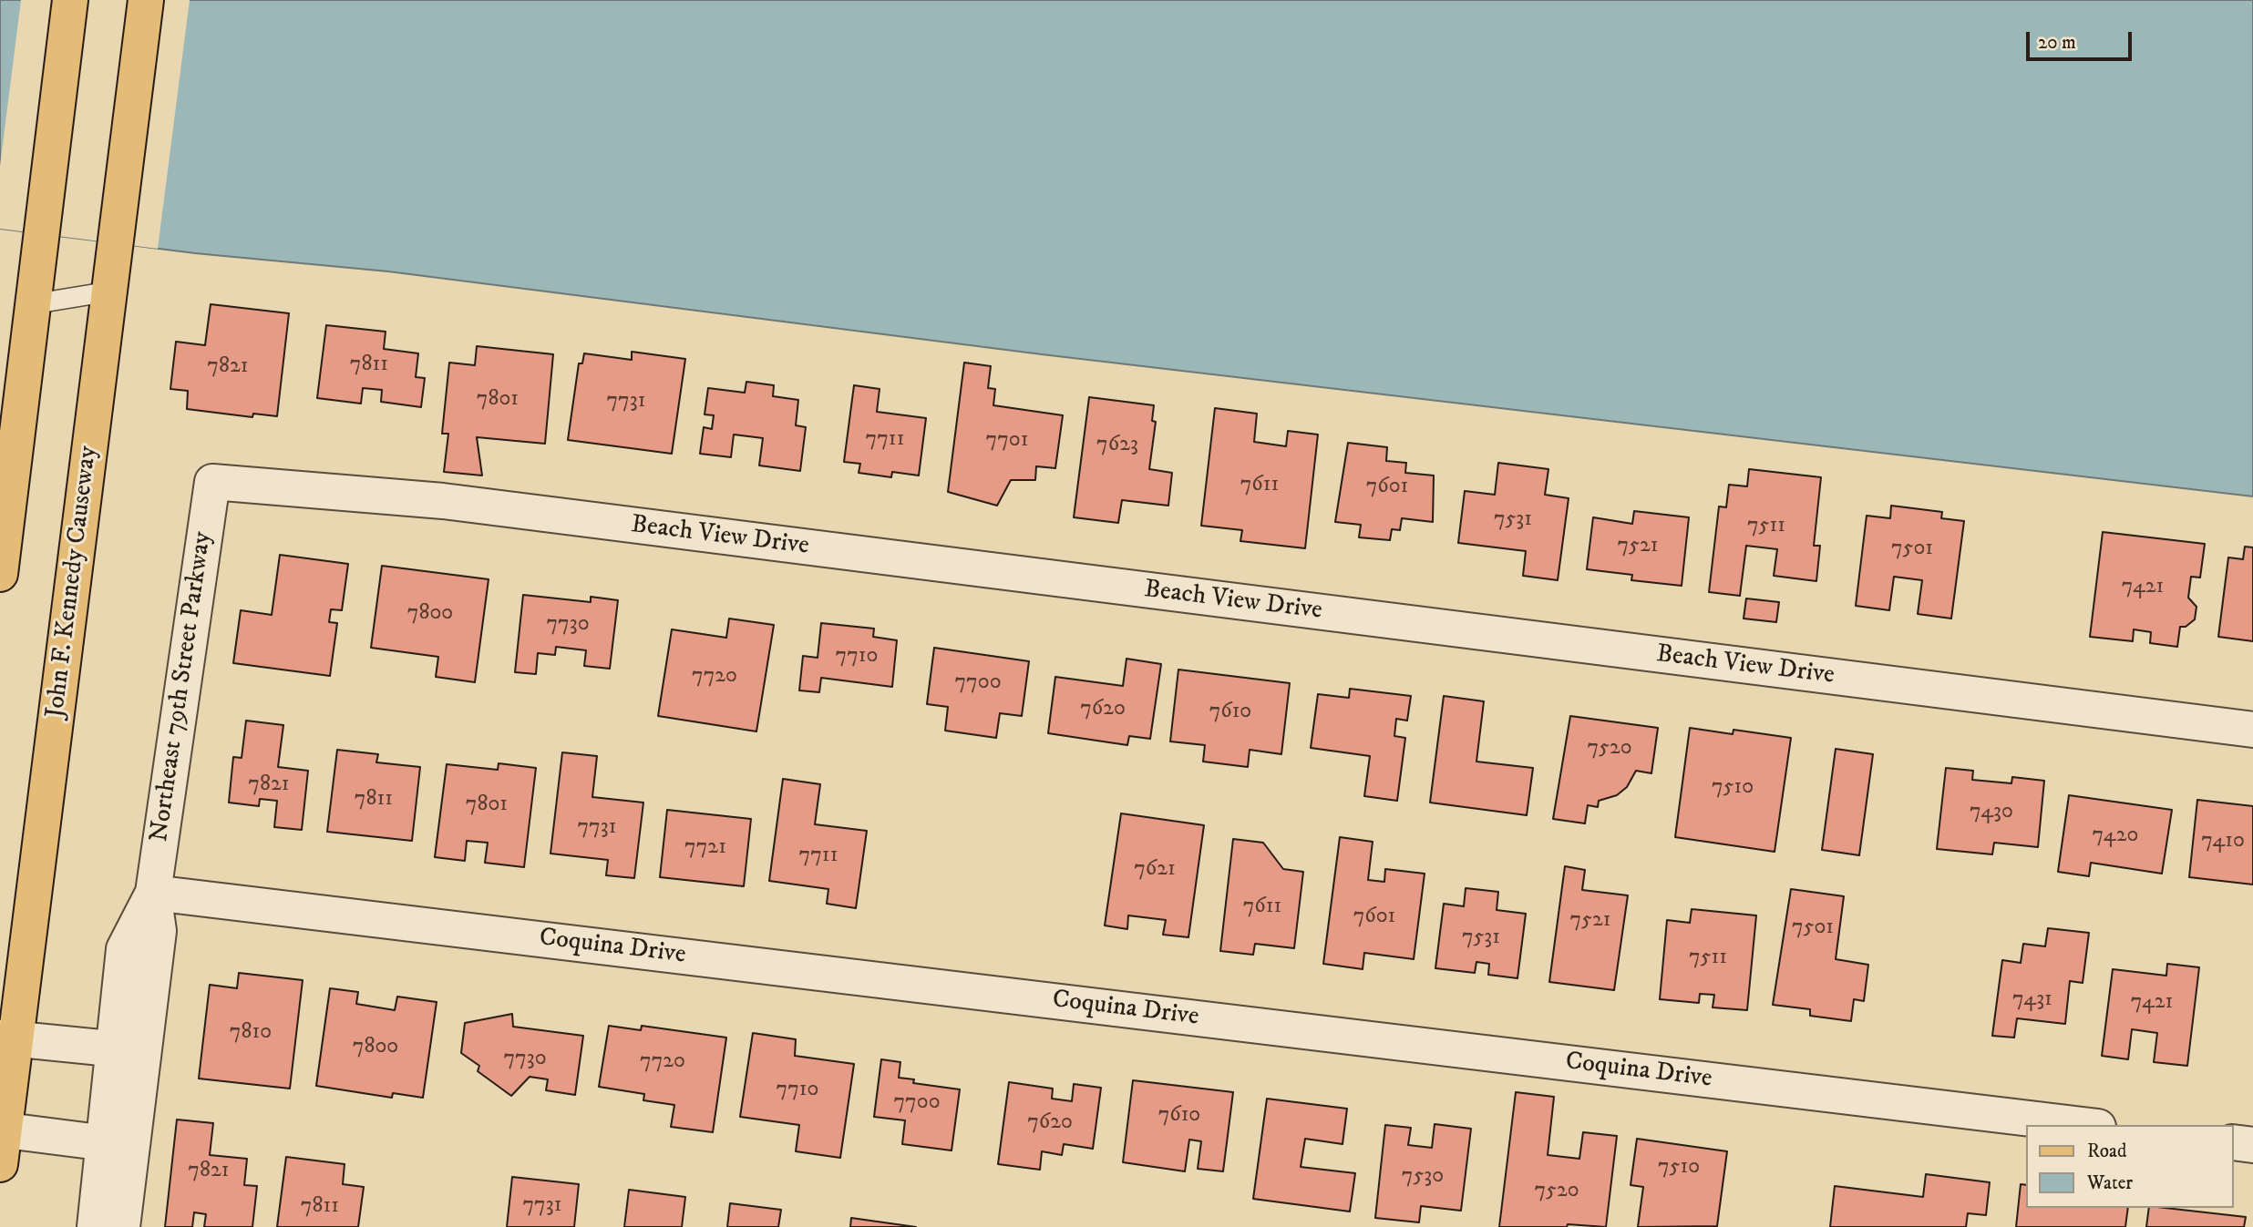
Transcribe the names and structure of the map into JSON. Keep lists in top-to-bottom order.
{
  "streets": {
    "main road": ["John F. Kennedy Causeway"],
    "street": ["Beach View Drive", "Northeast 79th Street Parkway", "Coquina Drive"]
  },
  "crossings": [
    ["Beach View Drive", "Northeast 79th Street Parkway"],
    ["Northeast 79th Street Parkway", "Coquina Drive"]
  ],
  "house_numbers": [
    "7811",
    "7821",
    "7801",
    "7731",
    "7711",
    "7701",
    "7623",
    "7611",
    "7601",
    "7531",
    "7511",
    "7521",
    "7501",
    "7421",
    "7800",
    "7730",
    "7710",
    "7720",
    "7700",
    "7620",
    "7610",
    "7520",
    "7821",
    "7510",
    "7811",
    "7801",
    "7430",
    "7731",
    "7420",
    "7410",
    "7721",
    "7711",
    "7621",
    "7611",
    "7601",
    "7521",
    "7501",
    "7531",
    "7511",
    "7431",
    "7421",
    "7810",
    "7800",
    "7730",
    "7720",
    "7710",
    "7700",
    "7610",
    "7620",
    "7510",
    "7821",
    "7530",
    "7520",
    "7731",
    "7811"
  ],
  "legend": ["Road", "Water"],
  "scale_bar": "20 m"
}
